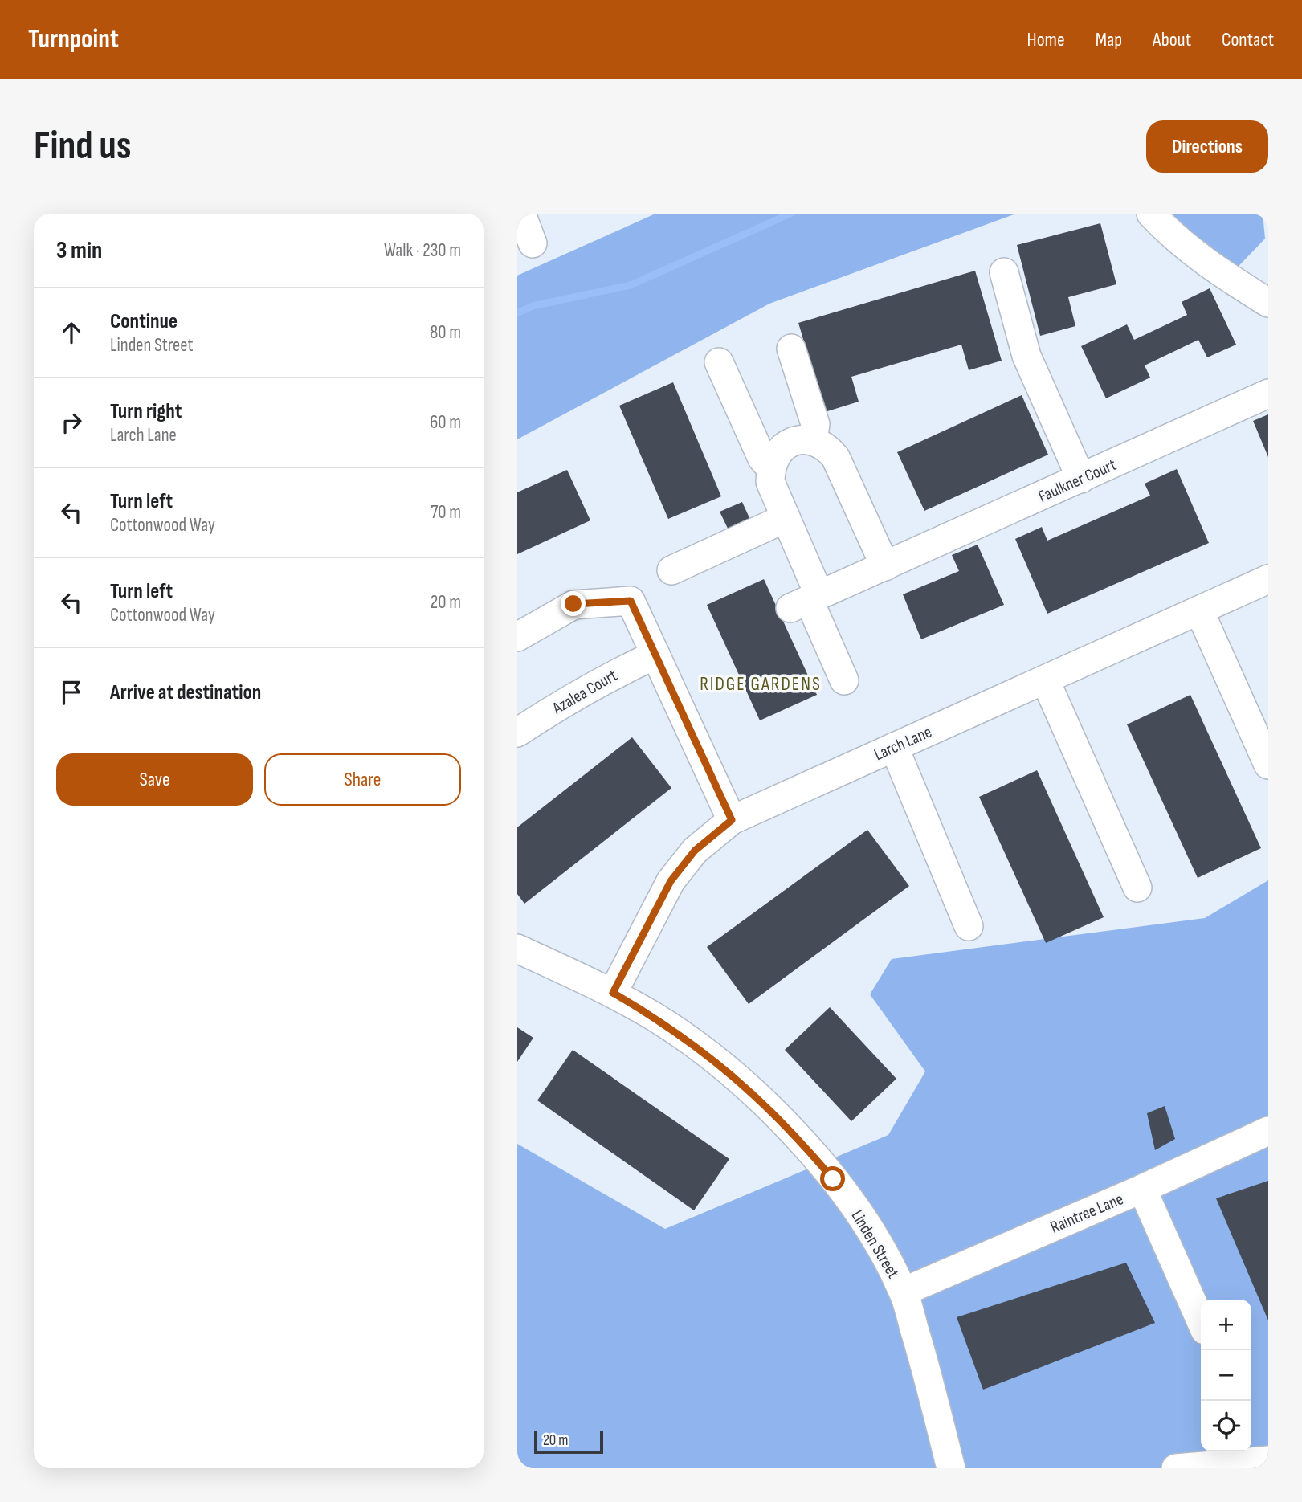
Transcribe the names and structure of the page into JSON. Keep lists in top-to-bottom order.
{
  "streets": {
    "street": [
      "Faulkner Court",
      "Azalea Court",
      "Larch Lane",
      "Raintree Lane",
      "Linden Street"
    ]
  },
  "crossings": [
    ["Larch Lane", "Linden Street"],
    ["Raintree Lane", "Linden Street"]
  ],
  "districts": ["RIDGE GARDENS"],
  "scale_bar": "20 m",
  "page": {
    "header": "Turnpoint",
    "nav": [
      "Home",
      "Map",
      "About",
      "Contact"
    ],
    "buttons": [
      "Directions",
      ["Save", "Share"]
    ],
    "title": "Find us",
    "heading": ["3 min", "Walk · 230 m"],
    "list": [
      ["Continue", "Linden Street", "80 m"],
      ["Turn right", "Larch Lane", "60 m"],
      ["Turn left", "Cottonwood Way", "70 m"],
      ["Turn left", "Cottonwood Way", "20 m"],
      "Arrive at destination"
    ],
    "map_buttons": ["+", "−"],
    "scale": "20 m"
  }
}
